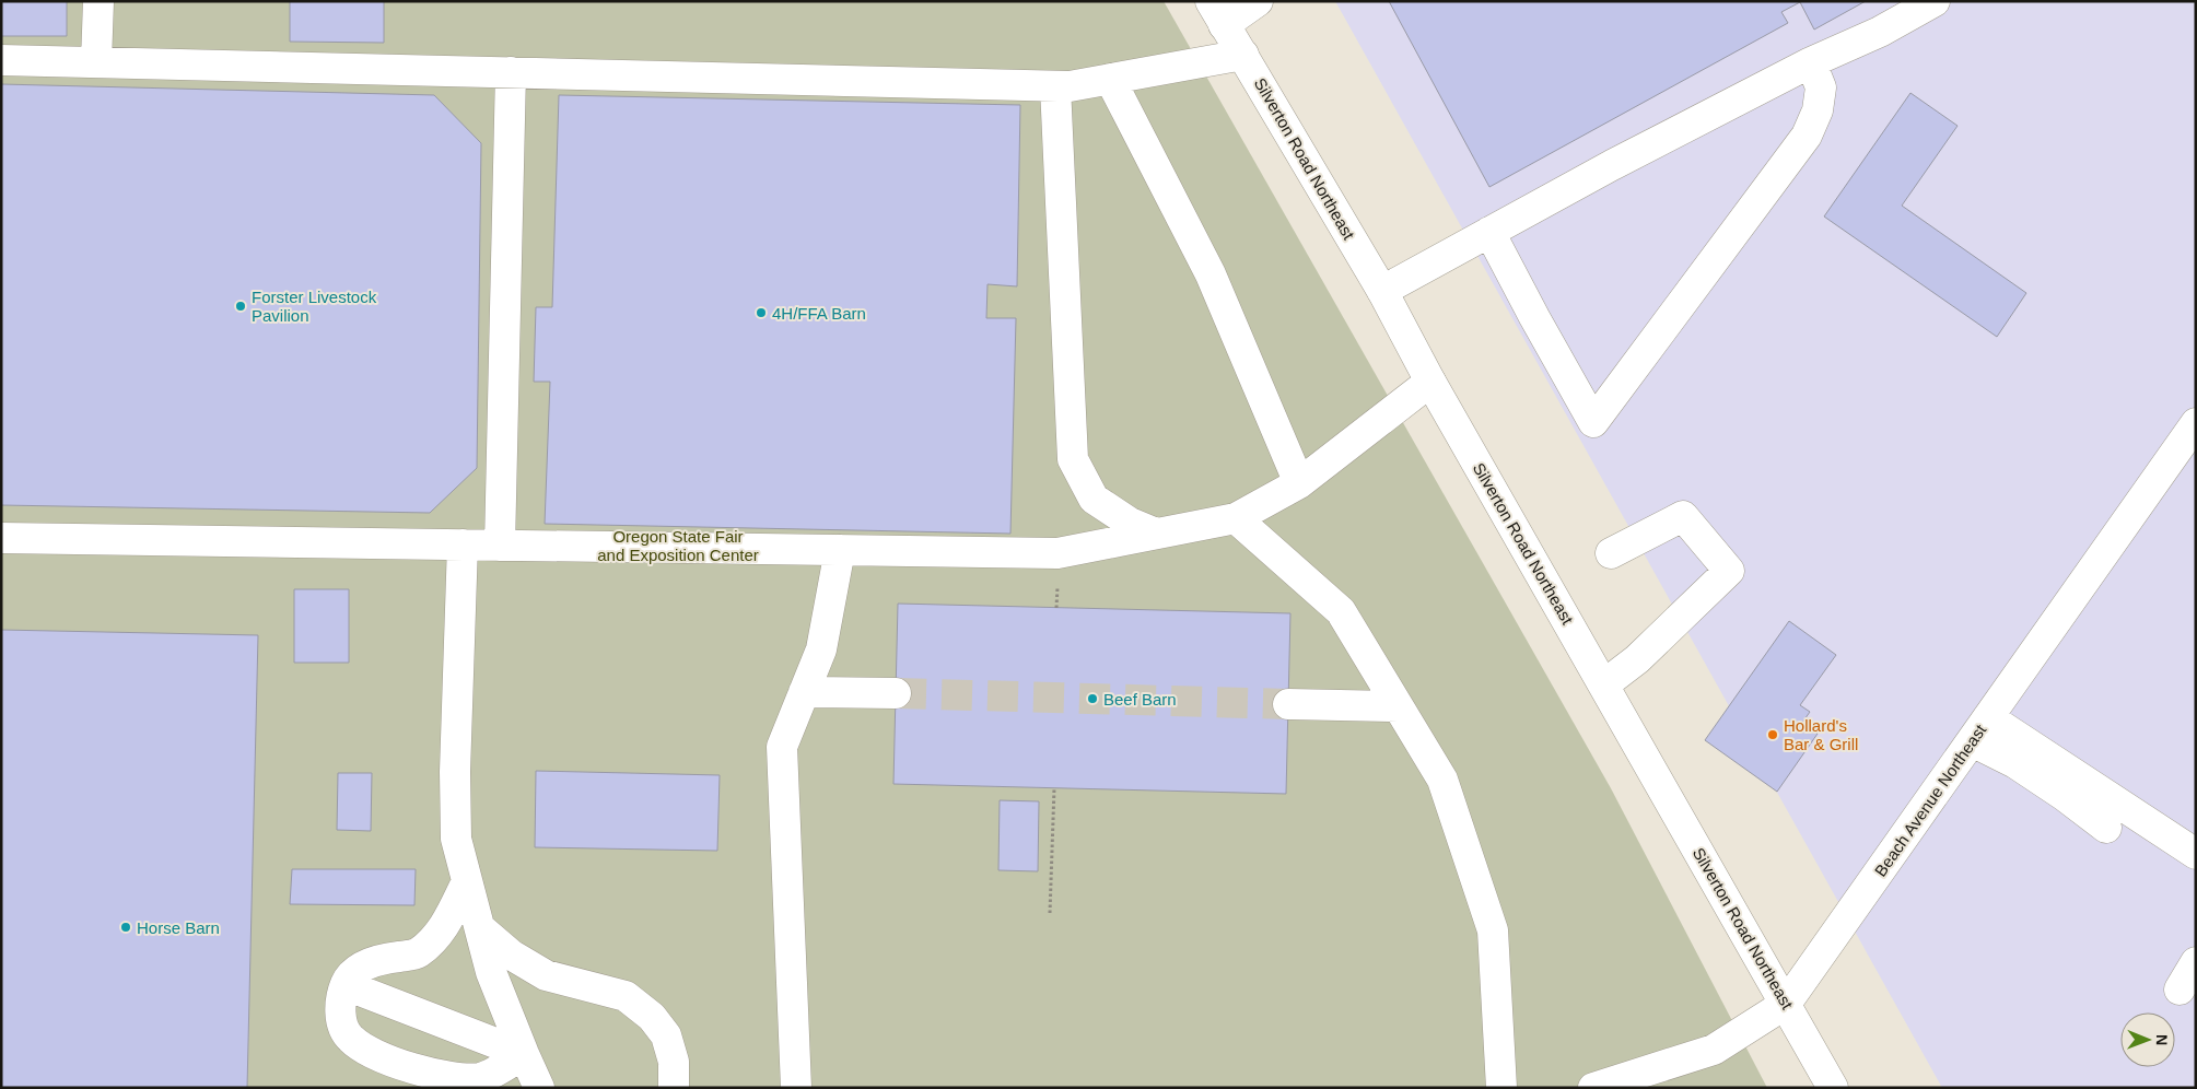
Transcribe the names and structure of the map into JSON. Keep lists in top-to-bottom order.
{
  "streets": {
    "street": ["Silverton Road Northeast", "Beach Avenue Northeast"]
  },
  "crossings": [
    ["Silverton Road Northeast", "Beach Avenue Northeast"]
  ],
  "parks": ["Oregon State Fair and Exposition Center"],
  "places": [
    "Forster Livestock Pavilion",
    "4H/FFA Barn",
    "Beef Barn",
    "Hollard's Bar & Grill",
    "Horse Barn"
  ],
  "north": "right"
}
